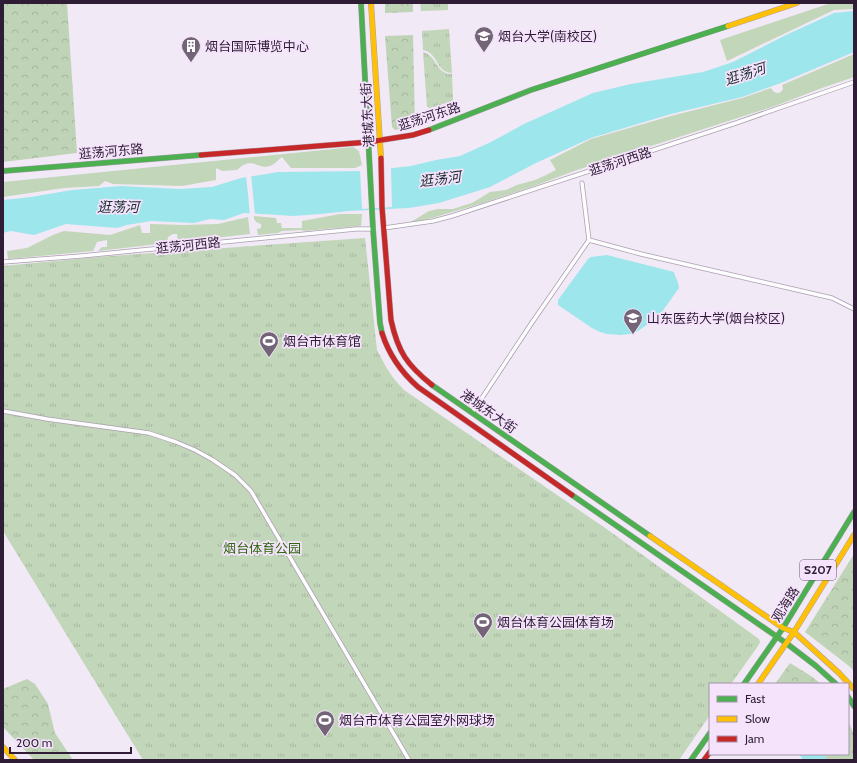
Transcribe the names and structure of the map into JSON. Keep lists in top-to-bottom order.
{
  "streets": {
    "main road": [
      "港城东大街",
      "逛荡河东路",
      "S207",
      "观海路"
    ],
    "street": ["逛荡河西路"]
  },
  "crossings": [
    ["港城东大街", "逛荡河东路"],
    ["港城东大街", "逛荡河西路"],
    ["港城东大街", "观海路"]
  ],
  "water": ["逛荡河"],
  "parks": ["烟台体育公园"],
  "places": {
    "school or university": ["烟台大学(南校区)", "山东医药大学(烟台校区)"],
    "building": ["烟台国际博览中心"],
    "sports": ["烟台市体育馆", "烟台体育公园体育场", "烟台市体育公园室外网球场"]
  },
  "legend": ["Fast", "Slow", "Jam"],
  "scale_bar": "200 m"
}
